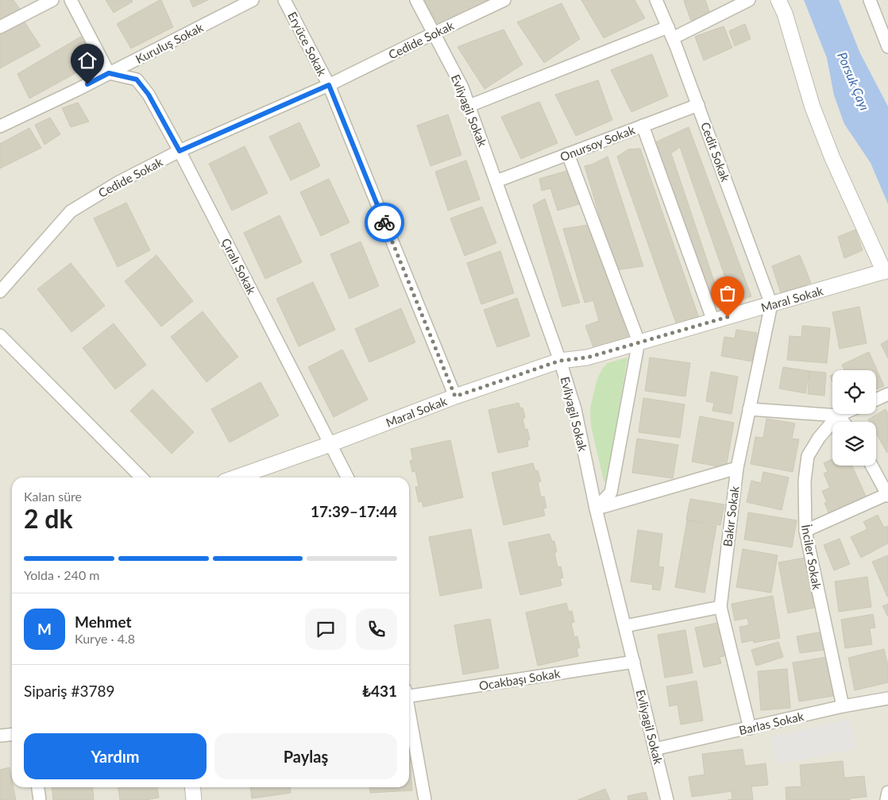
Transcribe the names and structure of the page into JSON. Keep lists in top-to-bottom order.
{
  "streets": {
    "street": [
      "Cedide Sokak",
      "Kuruluş Sokak",
      "Eryüce Sokak",
      "Evliyagil Sokak",
      "Onursoy Sokak",
      "Cedit Sokak",
      "Çıralı Sokak",
      "Maral Sokak",
      "Bakır Sokak",
      "İnciler Sokak",
      "Ocakbaşı Sokak",
      "Barlas Sokak"
    ]
  },
  "crossings": [
    ["Cedide Sokak", "Eryüce Sokak"],
    ["Cedide Sokak", "Evliyagil Sokak"],
    ["Cedide Sokak", "Çıralı Sokak"],
    ["Kuruluş Sokak", "Çıralı Sokak"],
    ["Eryüce Sokak", "Maral Sokak"],
    ["Evliyagil Sokak", "Onursoy Sokak"],
    ["Evliyagil Sokak", "Maral Sokak"],
    ["Evliyagil Sokak", "Ocakbaşı Sokak"],
    ["Evliyagil Sokak", "Barlas Sokak"],
    ["Onursoy Sokak", "Cedit Sokak"],
    ["Cedit Sokak", "Maral Sokak"],
    ["Cedit Sokak", "Bakır Sokak"],
    ["Çıralı Sokak", "Maral Sokak"],
    ["Maral Sokak", "Bakır Sokak"],
    ["Bakır Sokak", "Barlas Sokak"],
    ["İnciler Sokak", "Barlas Sokak"]
  ],
  "water": ["Porsuk Çayı"],
  "page": {
    "heading": ["2 dk", "Kalan süre", "17:39–17:44"],
    "panel": [
      "Mehmet",
      "Kurye · 4.8",
      "Sipariş #3789",
      "₺431"
    ],
    "bar": "Yolda · 240 m",
    "round": "M",
    "buttons": ["Yardım", "Paylaş"]
  }
}
